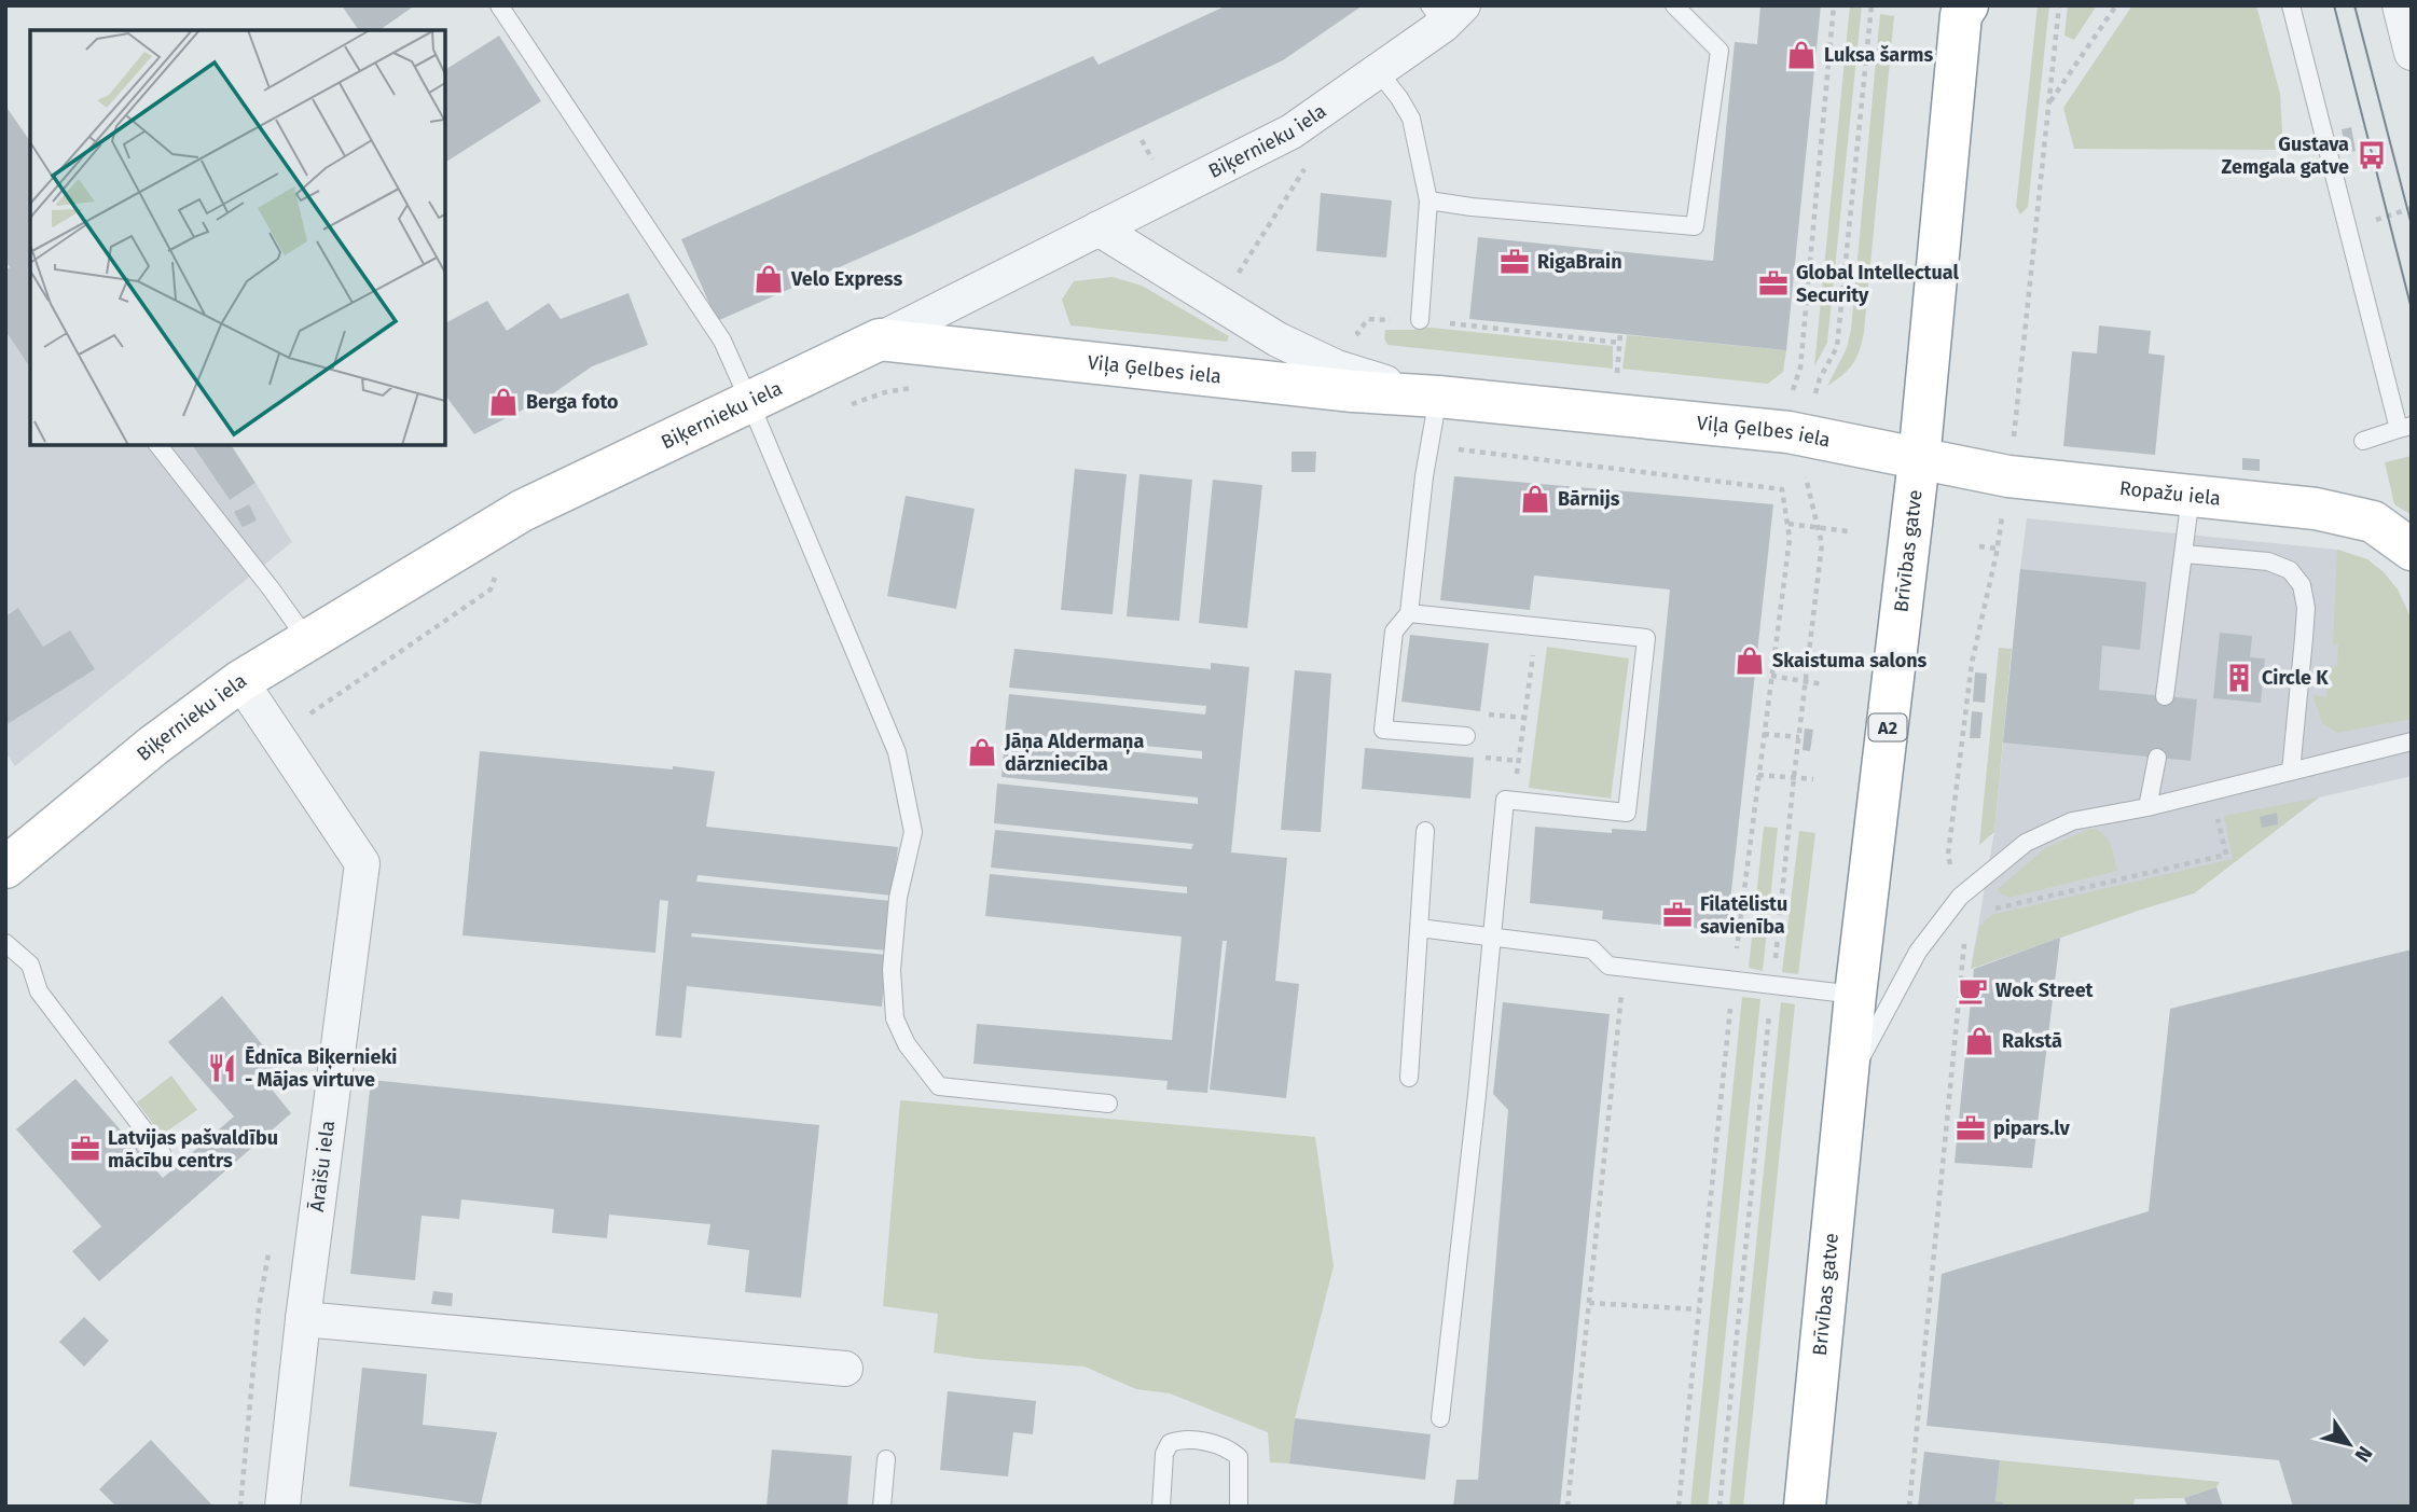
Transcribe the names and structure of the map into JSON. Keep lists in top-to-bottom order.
{
  "streets": {
    "main road": [
      "Biķernieku iela",
      "Viļa Ģelbes iela",
      "Ropažu iela",
      "Brīvības gatve",
      "A2"
    ],
    "street": ["Āraišu iela"]
  },
  "crossings": [
    ["Biķernieku iela", "Viļa Ģelbes iela"],
    ["Biķernieku iela", "Āraišu iela"],
    ["Viļa Ģelbes iela", "Ropažu iela"],
    ["Viļa Ģelbes iela", "Brīvības gatve"],
    ["Ropažu iela", "Brīvības gatve"]
  ],
  "places": {
    "shop": [
      "Luksa šarms",
      "Velo Express",
      "Berga foto",
      "Bārnijs",
      "Skaistuma salons",
      "Jāņa Aldermaņa dārzniecība",
      "Rakstā"
    ],
    "bus stop": ["Gustava Zemgala gatve"],
    "office": [
      "RigaBrain",
      "Global Intellectual Security",
      "Filatēlistu savienība",
      "pipars.lv",
      "Latvijas pašvaldību mācību centrs"
    ],
    "building": ["Circle K"],
    "cafe": ["Wok Street"],
    "restaurant": ["Ēdnīca Biķernieki - Mājas virtuve"]
  },
  "north": "bottom right"
}
